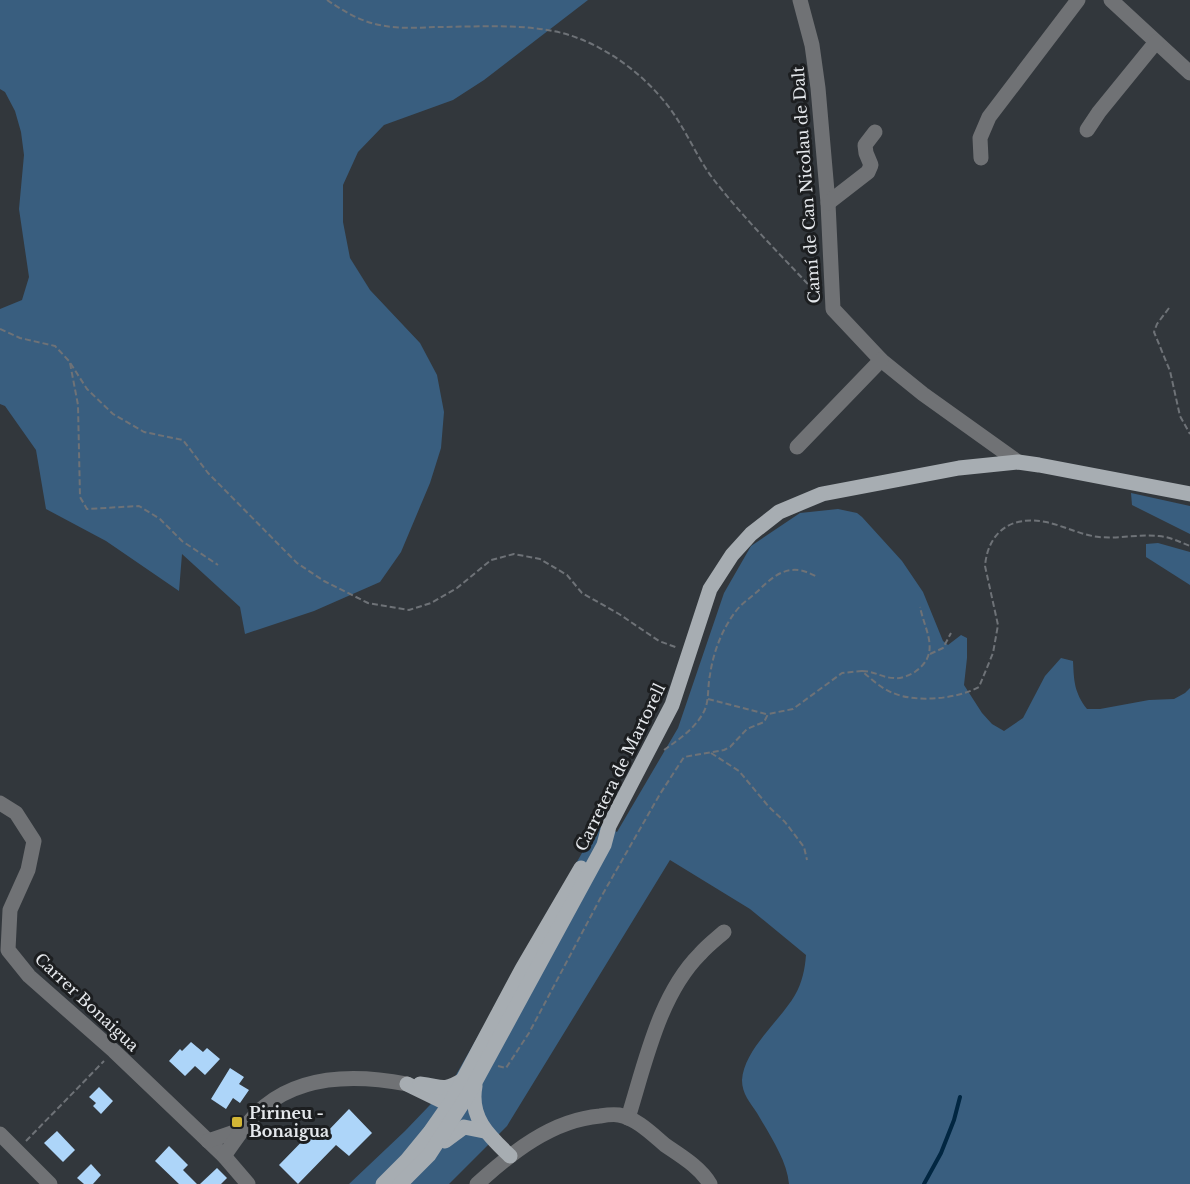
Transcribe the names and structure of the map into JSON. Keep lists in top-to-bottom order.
{
  "streets": {
    "main road": ["Carretera de Martorell"],
    "street": ["Camí de Can Nicolau de Dalt", "Carrer Bonaigua"]
  },
  "crossings": [
    ["Camí de Can Nicolau de Dalt", "Carretera de Martorell"]
  ],
  "places": {
    "transit": ["Pirineu - Bonaigua"]
  }
}
